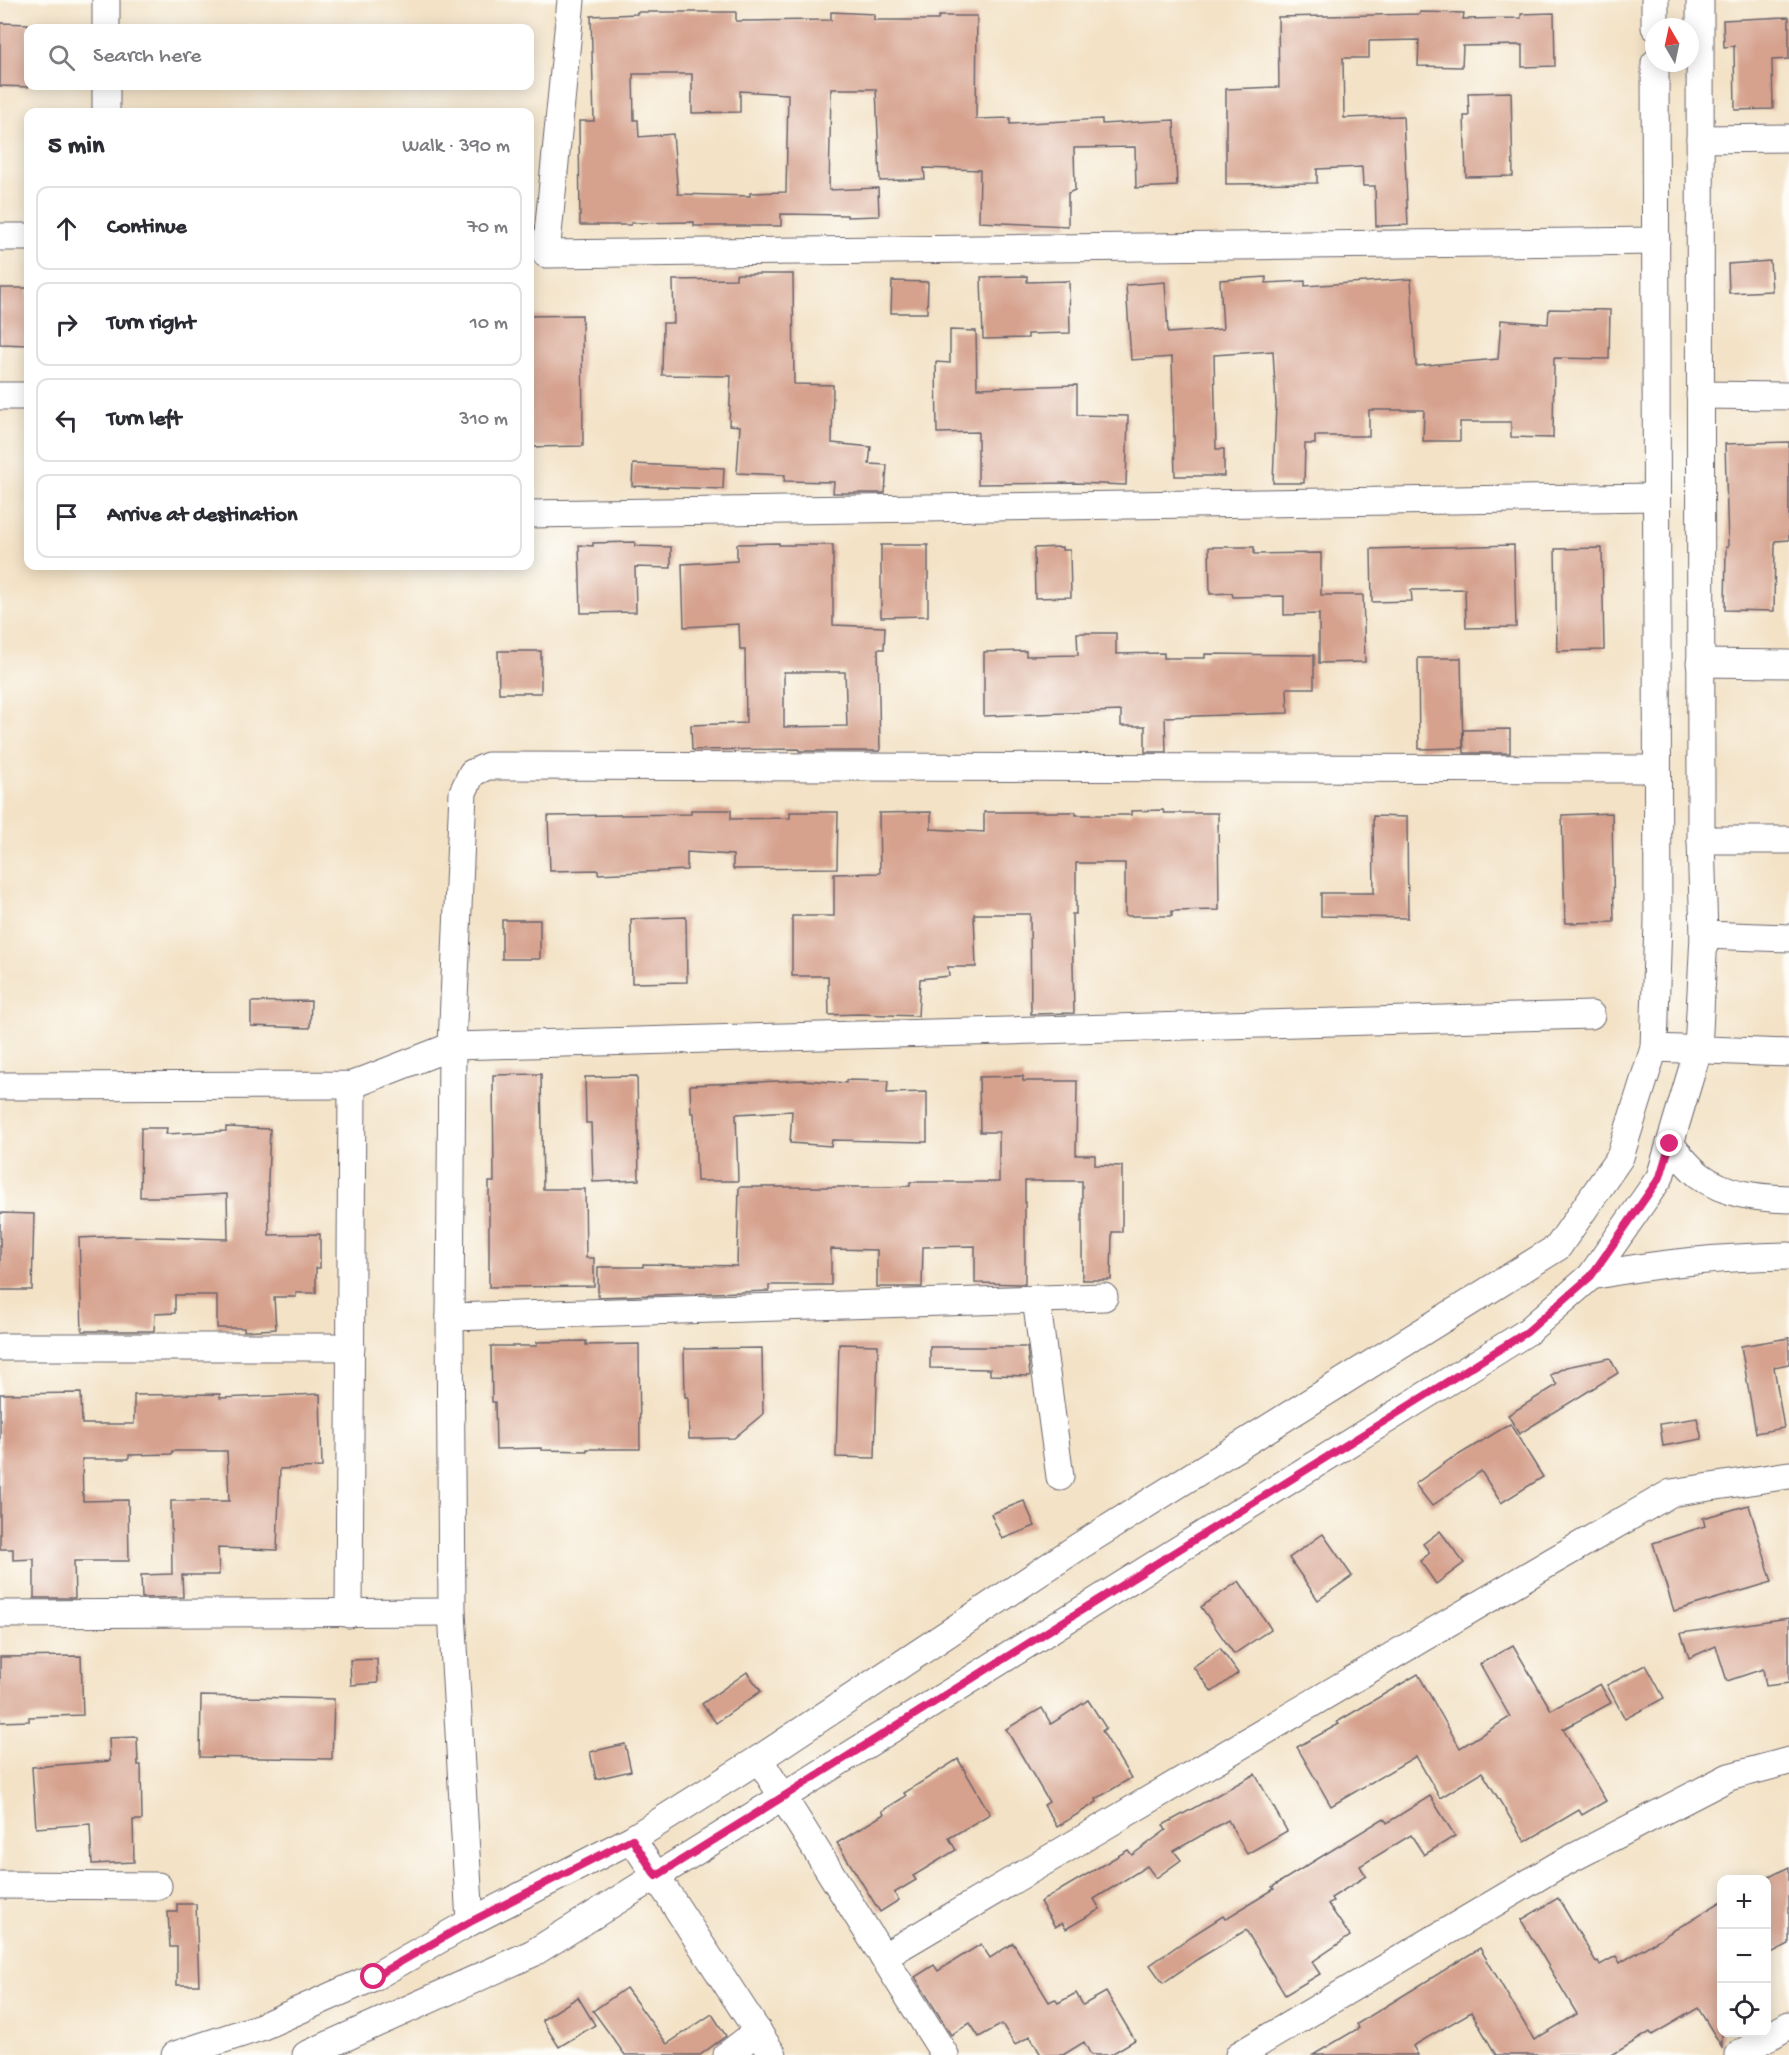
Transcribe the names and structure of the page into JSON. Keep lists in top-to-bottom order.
{
  "north": "top",
  "page": {
    "search": "Search here",
    "heading": ["5 min", "Walk · 390 m"],
    "list": [
      ["Continue", "70 m"],
      ["Turn right", "10 m"],
      ["Turn left", "310 m"],
      "Arrive at destination"
    ],
    "map_buttons": ["+", "−"]
  }
}
